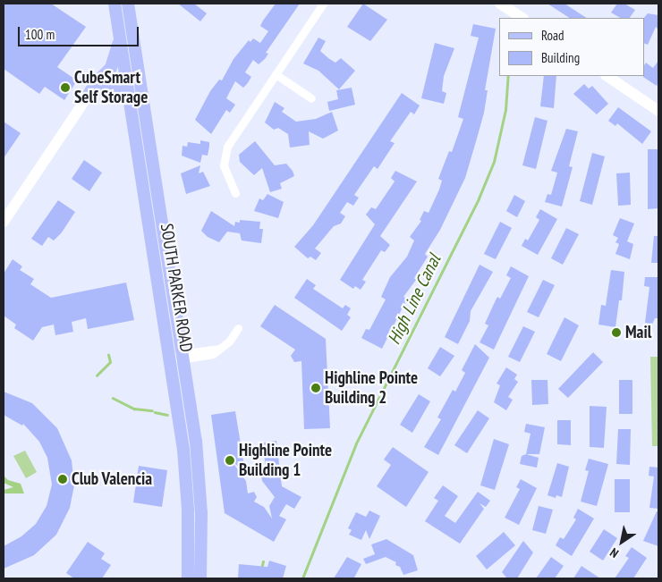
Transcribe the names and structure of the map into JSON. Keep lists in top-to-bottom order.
{
  "streets": {
    "main road": ["SOUTH PARKER ROAD"]
  },
  "water": ["High Line Canal"],
  "places": [
    "CubeSmart Self Storage",
    "Mail",
    "Highline Pointe Building 2",
    "Highline Pointe Building 1",
    "Club Valencia"
  ],
  "legend": ["Road", "Building"],
  "scale_bar": "100 m",
  "north": "bottom left"
}
